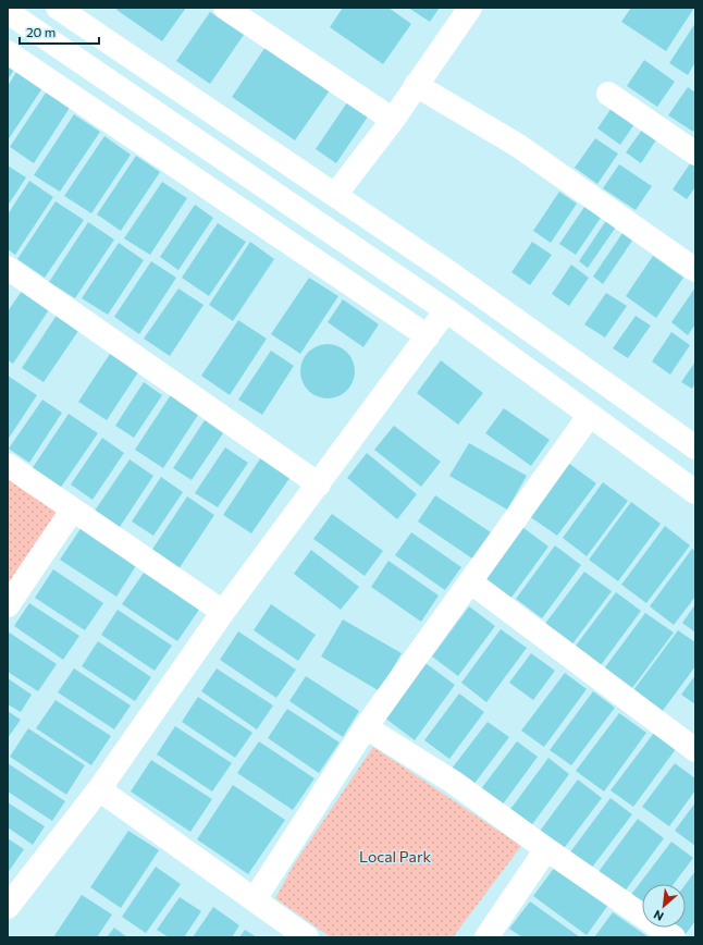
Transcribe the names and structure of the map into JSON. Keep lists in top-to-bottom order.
{
  "parks": ["Local Park"],
  "scale_bar": "20 m",
  "north": "bottom left"
}
